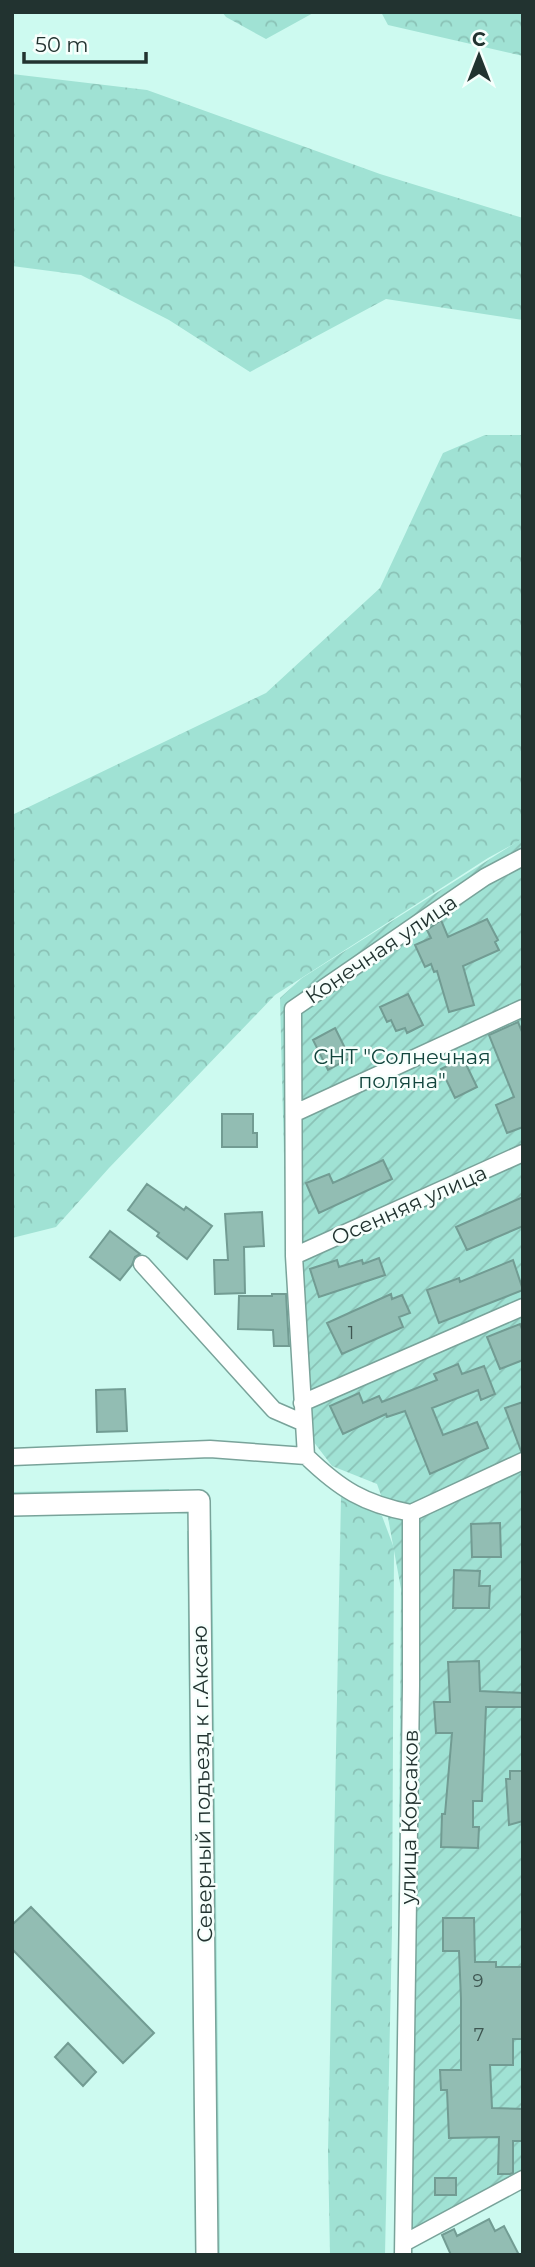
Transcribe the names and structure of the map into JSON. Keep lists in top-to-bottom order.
{
  "streets": {
    "street": [
      "Конечная улица",
      "Осенняя улица",
      "Северный подъезд к г.Аксаю",
      "улица Корсаков"
    ]
  },
  "parks": ["СНТ \"Солнечная поляна\""],
  "house_numbers": ["1", "9", "7"],
  "scale_bar": "50 m",
  "north": "top"
}
